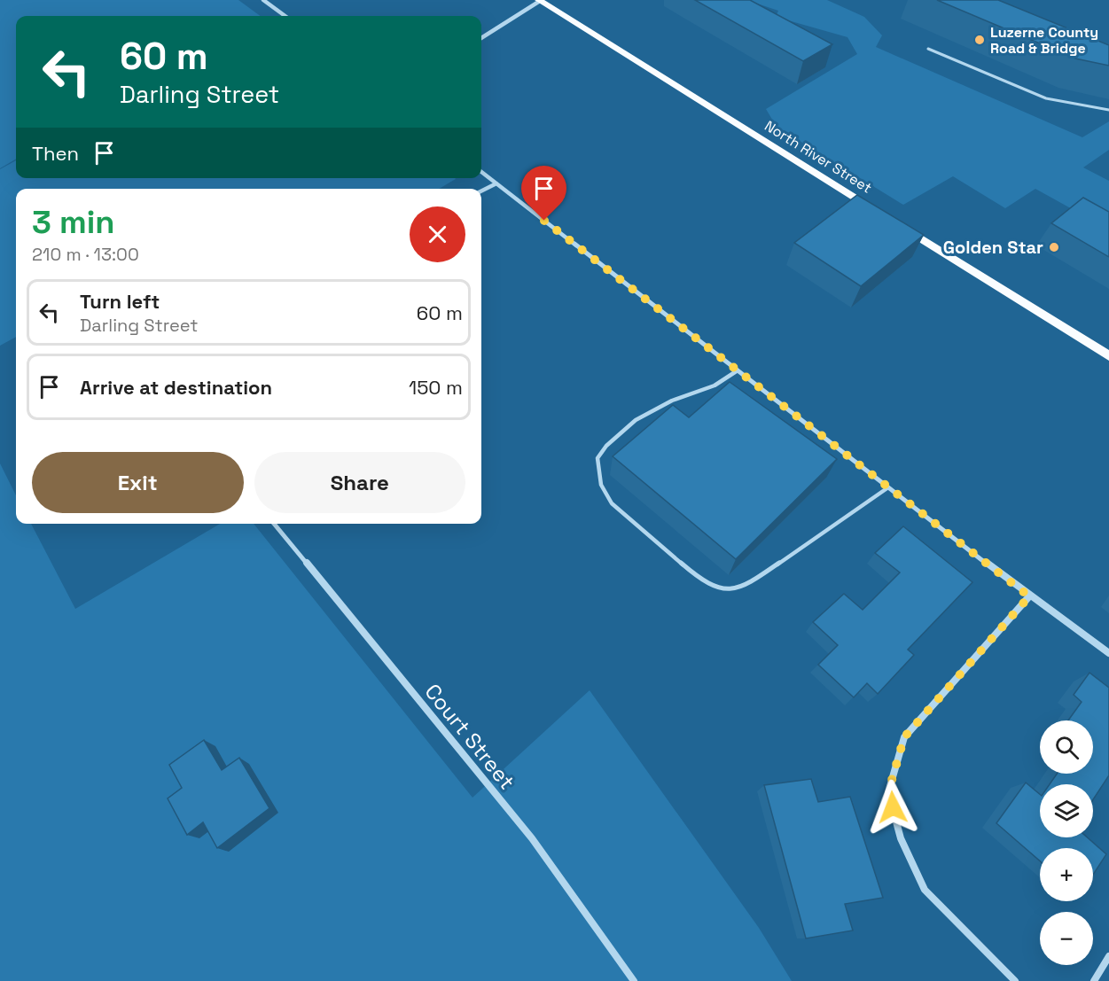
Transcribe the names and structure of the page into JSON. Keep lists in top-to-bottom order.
{
  "streets": {
    "main road": ["North River Street"],
    "street": ["Court Street"]
  },
  "places": ["Luzerne County Road & Bridge", "Golden Star"],
  "page": {
    "turn": ["60 m", "Darling Street"],
    "then": "Then",
    "heading": ["3 min", "210 m · 13:00"],
    "list": [
      {
        "name": "Turn left",
        "note": "Darling Street",
        "value": "60 m"
      },
      {
        "name": "Arrive at destination",
        "value": "150 m"
      }
    ],
    "buttons": ["Exit", "Share"],
    "map_buttons": ["+", "−"]
  }
}
